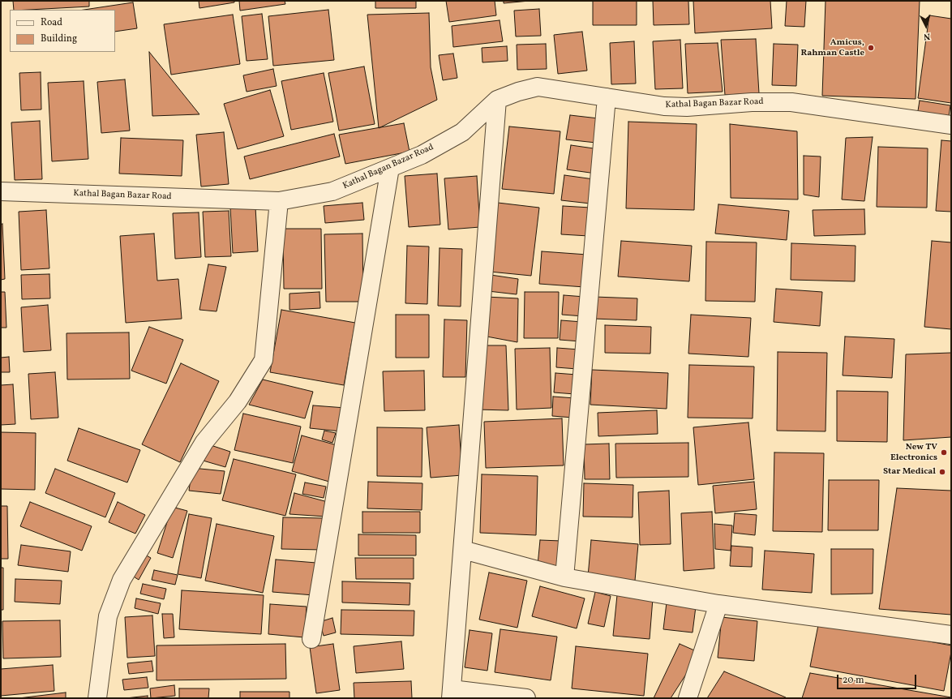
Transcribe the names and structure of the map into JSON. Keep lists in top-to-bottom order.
{
  "streets": {
    "street": ["Kathal Bagan Bazar Road"]
  },
  "places": ["Amicus, Rahman Castle", "New TV Electronics", "Star Medical"],
  "legend": ["Road", "Building"],
  "scale_bar": "20 m",
  "north": "bottom"
}
